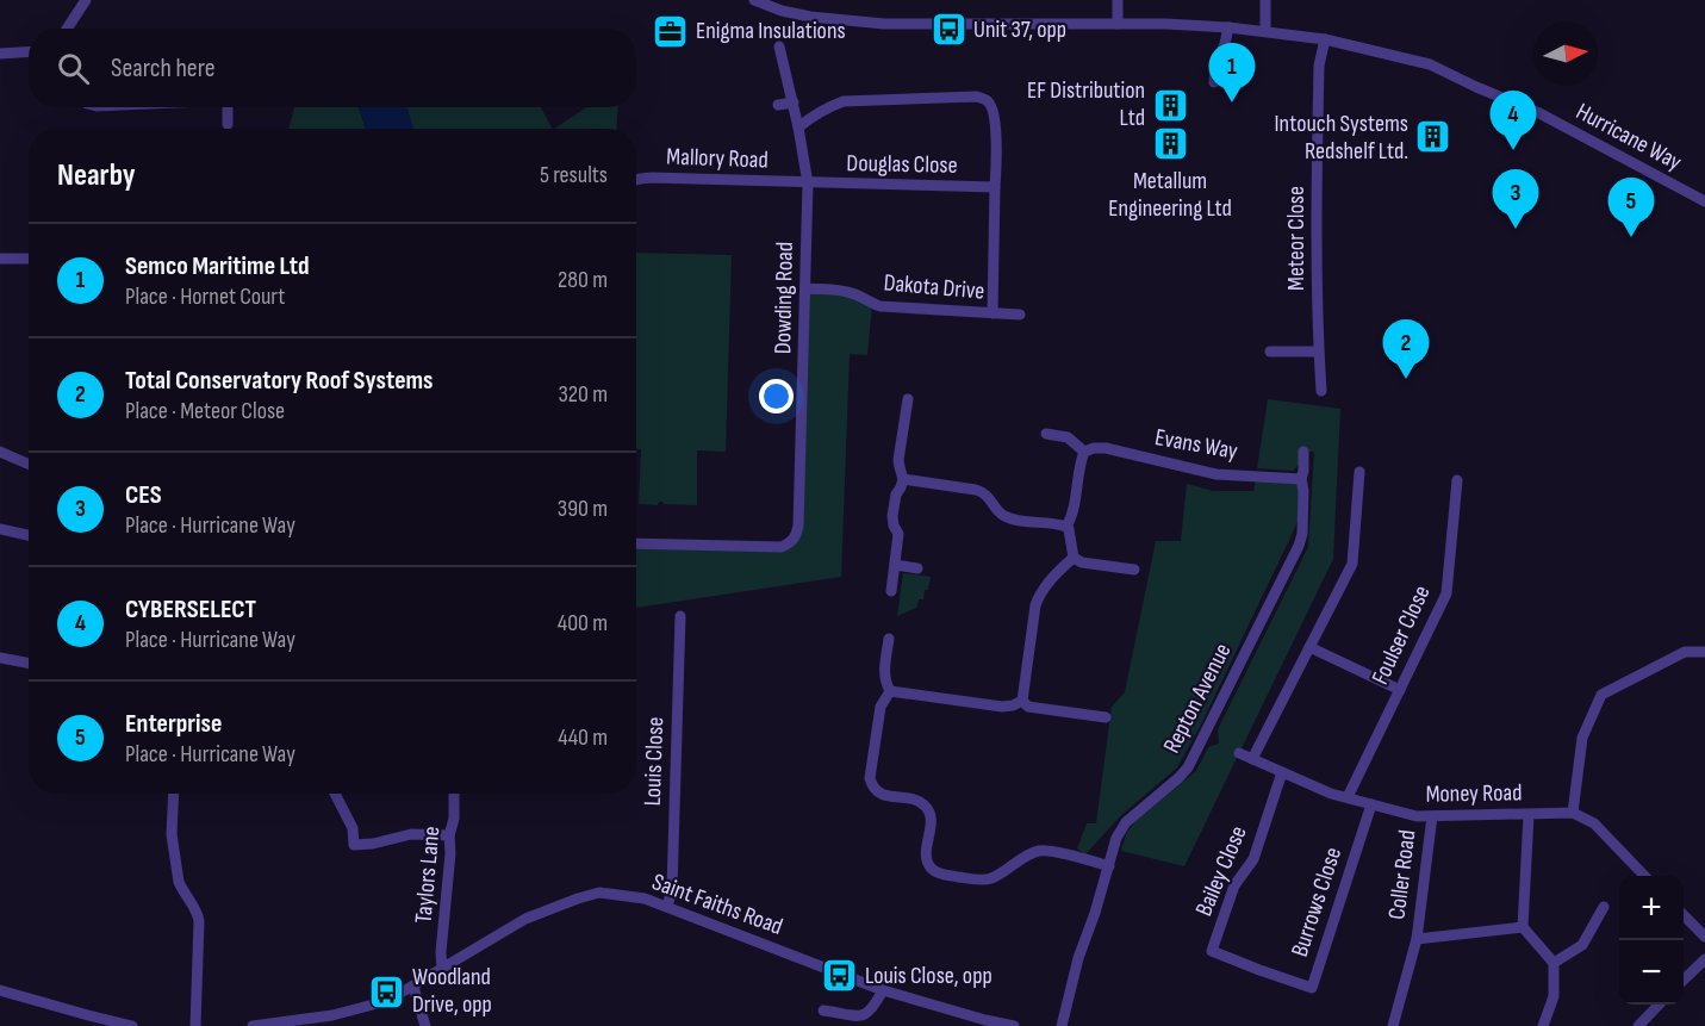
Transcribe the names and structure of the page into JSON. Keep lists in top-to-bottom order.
{
  "streets": {
    "street": [
      "Hurricane Way",
      "Mallory Road",
      "Douglas Close",
      "Meteor Close",
      "Dakota Drive",
      "Dowding Road",
      "Evans Way",
      "Foulser Close",
      "Repton Avenue",
      "Louis Close",
      "Money Road",
      "Bailey Close",
      "Taylors Lane",
      "Coller Road",
      "Burrows Close",
      "Saint Faiths Road"
    ]
  },
  "crossings": [
    ["Hurricane Way", "Meteor Close"],
    ["Mallory Road", "Douglas Close"],
    ["Mallory Road", "Dowding Road"],
    ["Douglas Close", "Dowding Road"],
    ["Dakota Drive", "Dowding Road"],
    ["Evans Way", "Repton Avenue"],
    ["Foulser Close", "Money Road"],
    ["Louis Close", "Saint Faiths Road"],
    ["Money Road", "Bailey Close"],
    ["Money Road", "Coller Road"],
    ["Money Road", "Burrows Close"],
    ["Bailey Close", "Burrows Close"],
    ["Taylors Lane", "Saint Faiths Road"]
  ],
  "places": {
    "bus stop": ["Unit 37, opp", "Louis Close, opp", "Woodland Drive, opp"],
    "office": ["Enigma Insulations"],
    "building": ["EF Distribution Ltd", "Intouch Systems Redshelf Ltd.", "Metallum Engineering Ltd"]
  },
  "north": "right",
  "page": {
    "search": "Search here",
    "pins": [
      "1",
      "4",
      "3",
      "5",
      "2"
    ],
    "heading": ["Nearby", "5 results"],
    "list": [
      {
        "mark": "1",
        "name": "Semco Maritime Ltd",
        "note": "Place · Hornet Court",
        "value": "280 m"
      },
      {
        "mark": "2",
        "name": "Total Conservatory Roof Systems",
        "note": "Place · Meteor Close",
        "value": "320 m"
      },
      {
        "mark": "3",
        "name": "CES",
        "note": "Place · Hurricane Way",
        "value": "390 m"
      },
      {
        "mark": "4",
        "name": "CYBERSELECT",
        "note": "Place · Hurricane Way",
        "value": "400 m"
      },
      {
        "mark": "5",
        "name": "Enterprise",
        "note": "Place · Hurricane Way",
        "value": "440 m"
      }
    ],
    "map_buttons": ["+", "−"]
  }
}
